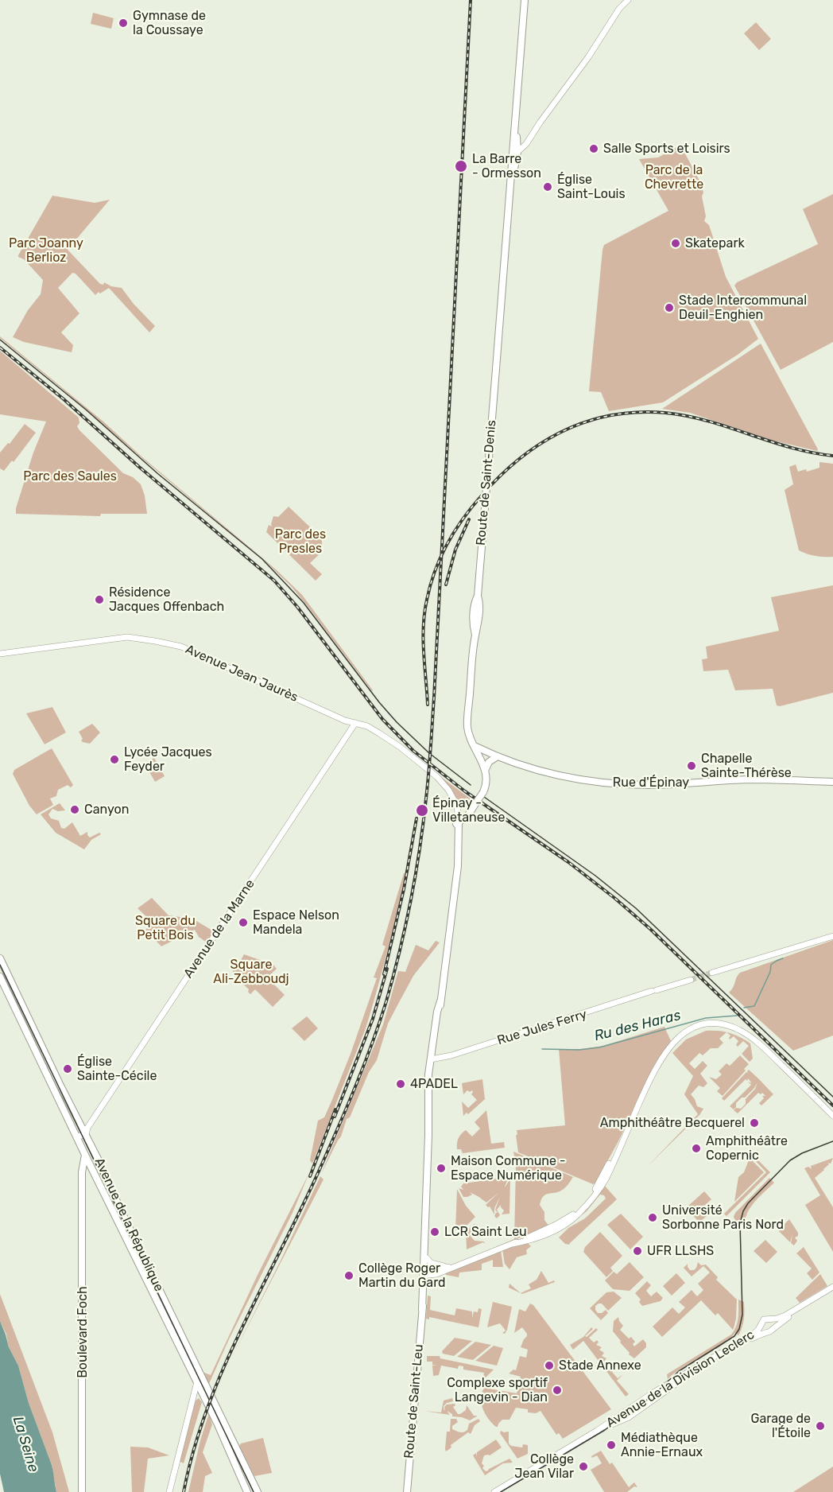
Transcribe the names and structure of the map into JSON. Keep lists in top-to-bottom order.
{
  "streets": {
    "main road": [
      "Route de Saint-Denis",
      "Rue d'Épinay",
      "Avenue de la République",
      "Boulevard Foch",
      "Route de Saint-Leu"
    ],
    "street": [
      "Avenue Jean Jaurès",
      "Avenue de la Marne",
      "Rue Jules Ferry",
      "Avenue de la Division Leclerc"
    ]
  },
  "crossings": [
    ["Route de Saint-Denis", "Rue d'Épinay"],
    ["Avenue Jean Jaurès", "Avenue de la Marne"],
    ["Avenue Jean Jaurès", "Route de Saint-Leu"],
    ["Avenue de la Marne", "Avenue de la République"],
    ["Rue Jules Ferry", "Route de Saint-Leu"],
    ["Avenue de la République", "Boulevard Foch"]
  ],
  "water": ["Ru des Haras", "La Seine"],
  "parks": [
    "Parc de la Chevrette",
    "Parc Joanny Berlioz",
    "Parc des Saules",
    "Parc des Presles",
    "Square du Petit Bois",
    "Square Ali-Zebboudj"
  ],
  "places": [
    "Gymnase de la Coussaye",
    "Salle Sports et Loisirs",
    "La Barre - Ormesson",
    "Église Saint-Louis",
    "Skatepark",
    "Stade Intercommunal Deuil-Enghien",
    "Résidence Jacques Offenbach",
    "Lycée Jacques Feyder",
    "Chapelle Sainte-Thérèse",
    "Canyon",
    "Épinay - Villetaneuse",
    "Espace Nelson Mandela",
    "Église Sainte-Cécile",
    "4PADEL",
    "Amphithéâtre Becquerel",
    "Amphithéâtre Copernic",
    "Maison Commune - Espace Numérique",
    "Université Sorbonne Paris Nord",
    "LCR Saint Leu",
    "UFR LLSHS",
    "Collège Roger Martin du Gard",
    "Stade Annexe",
    "Complexe sportif Langevin - Dian",
    "Garage de l'Étoile",
    "Médiathèque Annie-Ernaux",
    "Collège Jean Vilar"
  ]
}
